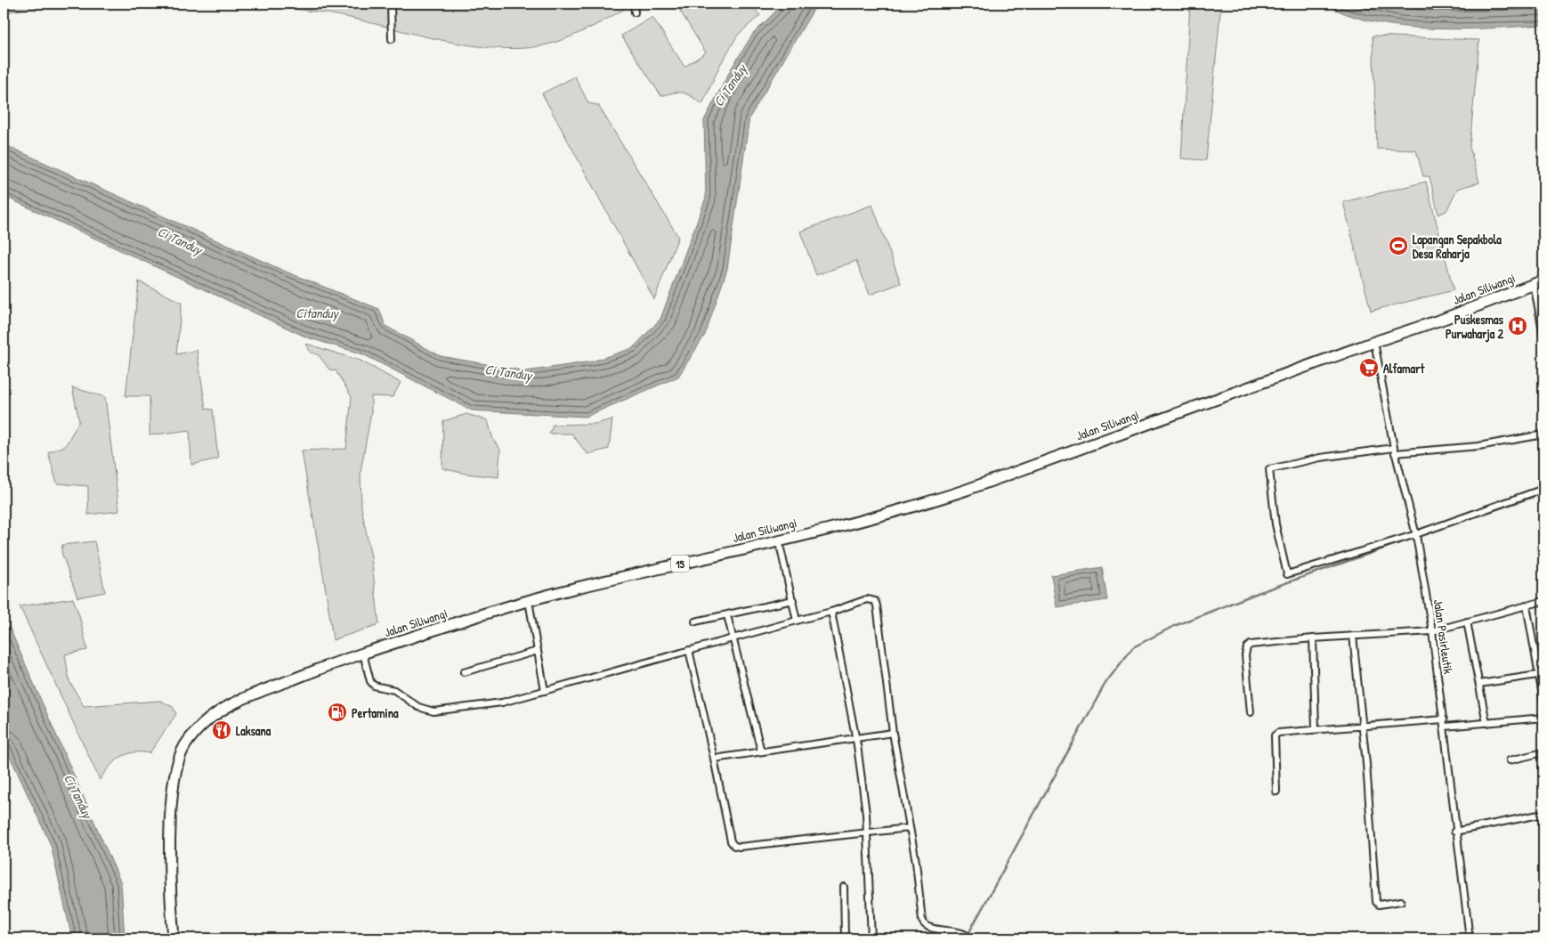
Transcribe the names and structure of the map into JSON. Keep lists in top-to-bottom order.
{
  "streets": {
    "highway": ["Jalan Siliwangi", "15"],
    "street": ["Jalan Pasirleutik"]
  },
  "crossings": [
    ["Jalan Siliwangi", "Jalan Pasirleutik"]
  ],
  "water": ["Ci Tanduy", "Citanduy"],
  "places": {
    "sports": ["Lapangan Sepakbola Desa Raharja"],
    "hospital": ["Puskesmas Purwaharja 2"],
    "supermarket": ["Alfamart"],
    "fuel station": ["Pertamina"],
    "restaurant": ["Laksana"]
  }
}
